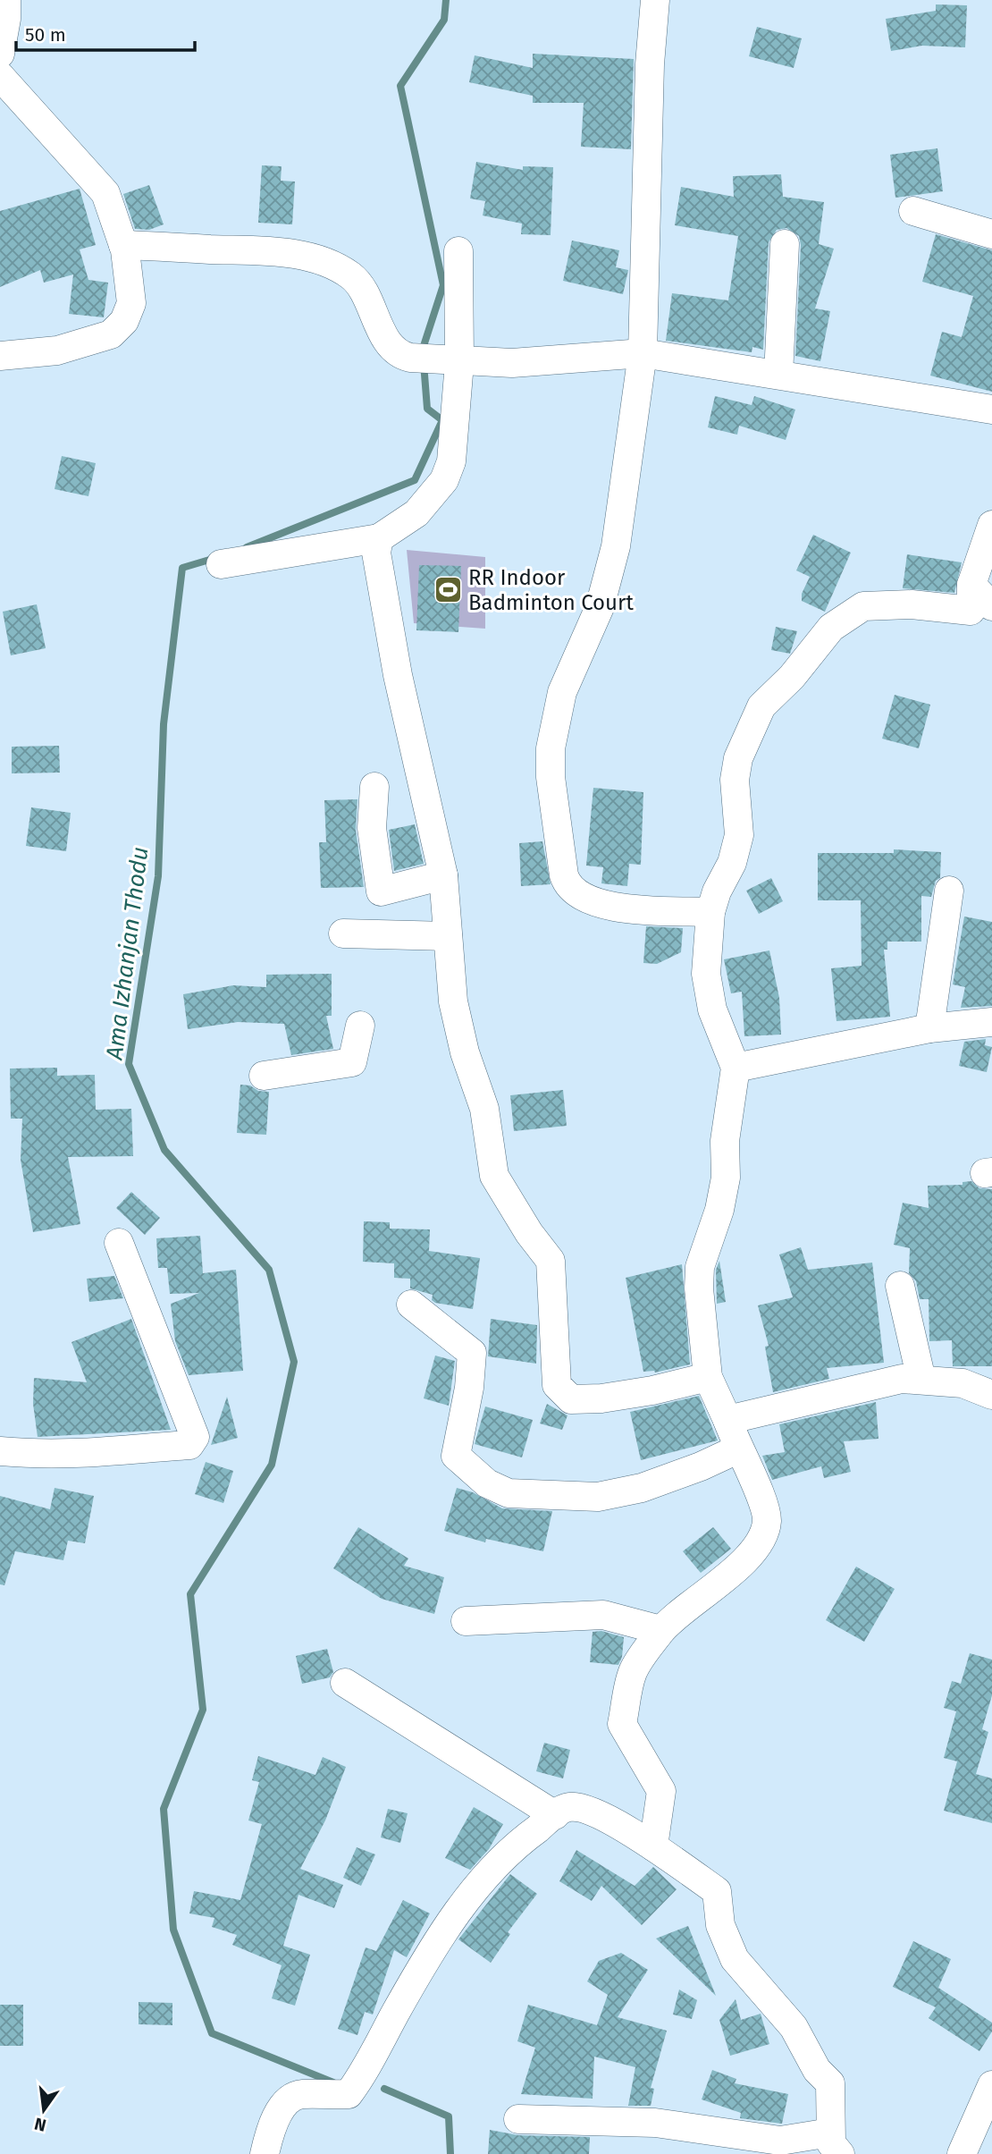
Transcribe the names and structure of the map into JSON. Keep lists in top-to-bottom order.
{
  "water": ["Ama Izhanjan Thodu"],
  "places": {
    "sports": ["RR Indoor Badminton Court"]
  },
  "scale_bar": "50 m",
  "north": "bottom"
}
